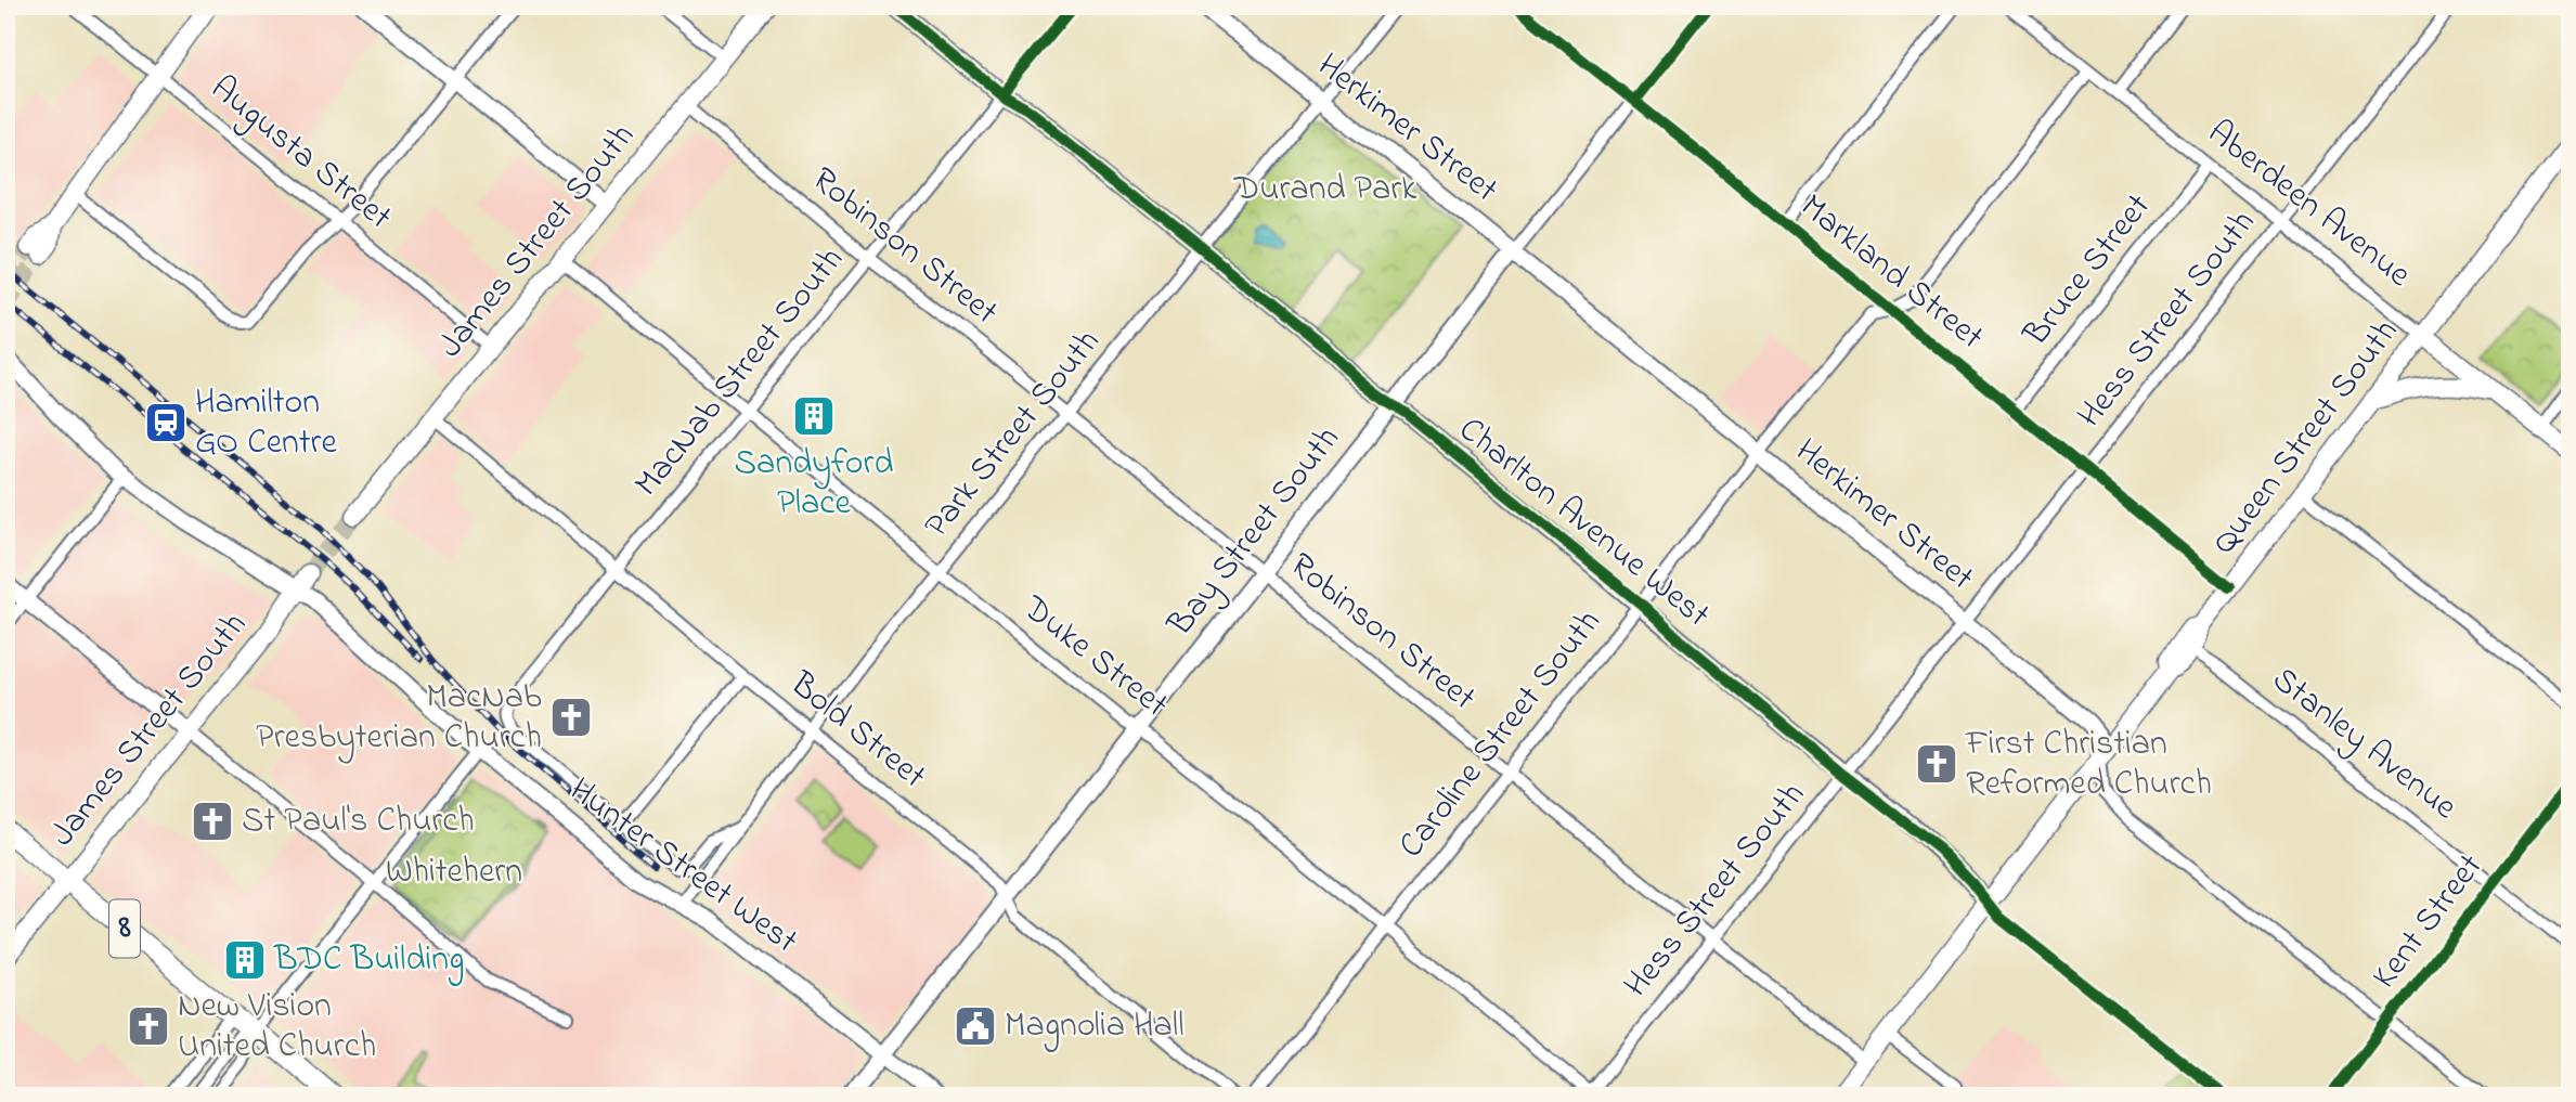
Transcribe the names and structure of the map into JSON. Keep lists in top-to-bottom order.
{
  "streets": {
    "main road": [
      "Aberdeen Avenue",
      "James Street South",
      "Queen Street South",
      "8"
    ],
    "street": [
      "Herkimer Street",
      "Augusta Street",
      "Robinson Street",
      "Bruce Street",
      "Markland Street",
      "Hess Street South",
      "MacNab Street South",
      "Park Street South",
      "Charlton Avenue West",
      "Bay Street South",
      "Duke Street",
      "Bold Street",
      "Caroline Street South",
      "Stanley Avenue",
      "Hunter Street West",
      "Kent Street"
    ]
  },
  "crossings": [
    ["Herkimer Street", "Hess Street South"],
    ["Herkimer Street", "Park Street South"],
    ["Herkimer Street", "Queen Street South"],
    ["Herkimer Street", "Bay Street South"],
    ["Herkimer Street", "Caroline Street South"],
    ["Herkimer Street", "Kent Street"],
    ["Augusta Street", "James Street South"],
    ["Aberdeen Avenue", "Bruce Street"],
    ["Aberdeen Avenue", "Hess Street South"],
    ["Aberdeen Avenue", "Queen Street South"],
    ["Aberdeen Avenue", "Caroline Street South"],
    ["James Street South", "Robinson Street"],
    ["James Street South", "Duke Street"],
    ["James Street South", "Bold Street"],
    ["James Street South", "Hunter Street West"],
    ["James Street South", "8"],
    ["Robinson Street", "Hess Street South"],
    ["Robinson Street", "MacNab Street South"],
    ["Robinson Street", "Park Street South"],
    ["Robinson Street", "Queen Street South"],
    ["Robinson Street", "Bay Street South"],
    ["Robinson Street", "Caroline Street South"],
    ["Bruce Street", "Markland Street"],
    ["Markland Street", "Hess Street South"],
    ["Markland Street", "Queen Street South"],
    ["Markland Street", "Bay Street South"],
    ["Markland Street", "Caroline Street South"],
    ["Hess Street South", "Charlton Avenue West"],
    ["Hess Street South", "Duke Street"],
    ["MacNab Street South", "Charlton Avenue West"],
    ["MacNab Street South", "Duke Street"],
    ["MacNab Street South", "Bold Street"],
    ["Park Street South", "Charlton Avenue West"],
    ["Park Street South", "Duke Street"],
    ["Park Street South", "Bold Street"],
    ["Park Street South", "Hunter Street West"],
    ["Queen Street South", "Charlton Avenue West"],
    ["Queen Street South", "Stanley Avenue"],
    ["Charlton Avenue West", "Bay Street South"],
    ["Charlton Avenue West", "Caroline Street South"],
    ["Bay Street South", "Duke Street"],
    ["Bay Street South", "Bold Street"],
    ["Bay Street South", "Hunter Street West"],
    ["Duke Street", "Caroline Street South"],
    ["Stanley Avenue", "Kent Street"]
  ],
  "parks": ["Durand Park", "Whitehern"],
  "places": {
    "building": ["Sandyford Place", "BDC Building"],
    "station": ["Hamilton GO Centre"],
    "church": [
      "MacNab Presbyterian Church",
      "First Christian Reformed Church",
      "St Paul's Church",
      "New Vision United Church"
    ],
    "public building": ["Magnolia Hall"]
  }
}
